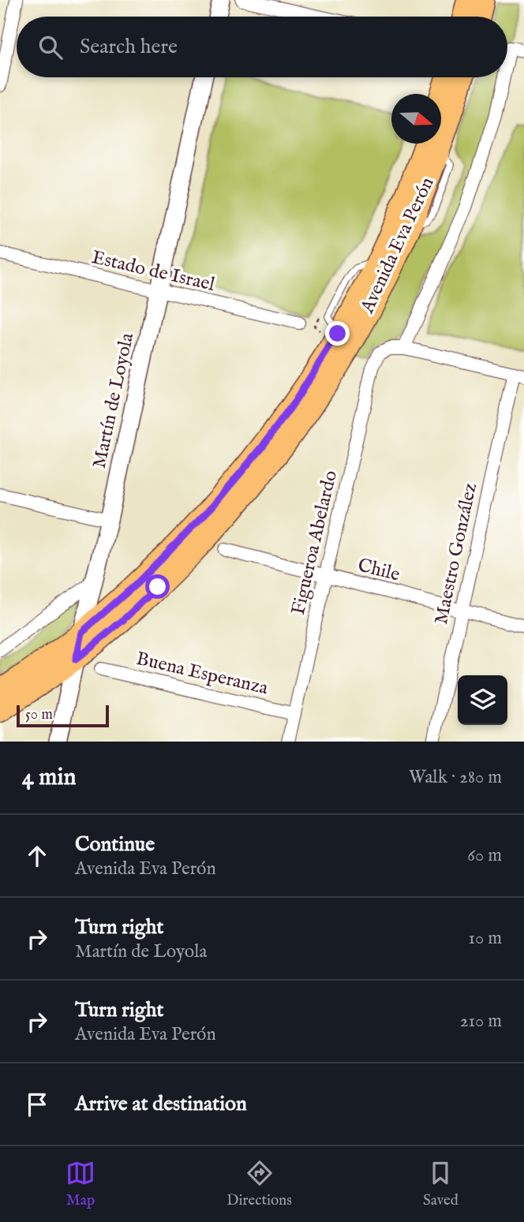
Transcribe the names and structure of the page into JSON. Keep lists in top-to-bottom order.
{
  "streets": {
    "main road": ["Avenida Eva Perón"],
    "street": [
      "Estado de Israel",
      "Martín de Loyola",
      "Figueroa Abelardo",
      "Maestro González",
      "Chile",
      "Buena Esperanza"
    ]
  },
  "crossings": [
    ["Avenida Eva Perón", "Martín de Loyola"],
    ["Estado de Israel", "Martín de Loyola"],
    ["Figueroa Abelardo", "Chile"],
    ["Figueroa Abelardo", "Buena Esperanza"],
    ["Maestro González", "Chile"]
  ],
  "scale_bar": "50 m",
  "north": "right",
  "page": {
    "search": "Search here",
    "scale": "50 m",
    "heading": ["4 min", "Walk · 280 m"],
    "list": [
      ["Continue", "Avenida Eva Perón", "60 m"],
      ["Turn right", "Martín de Loyola", "10 m"],
      ["Turn right", "Avenida Eva Perón", "210 m"],
      "Arrive at destination"
    ],
    "nav": ["Map", "Directions", "Saved"]
  }
}
